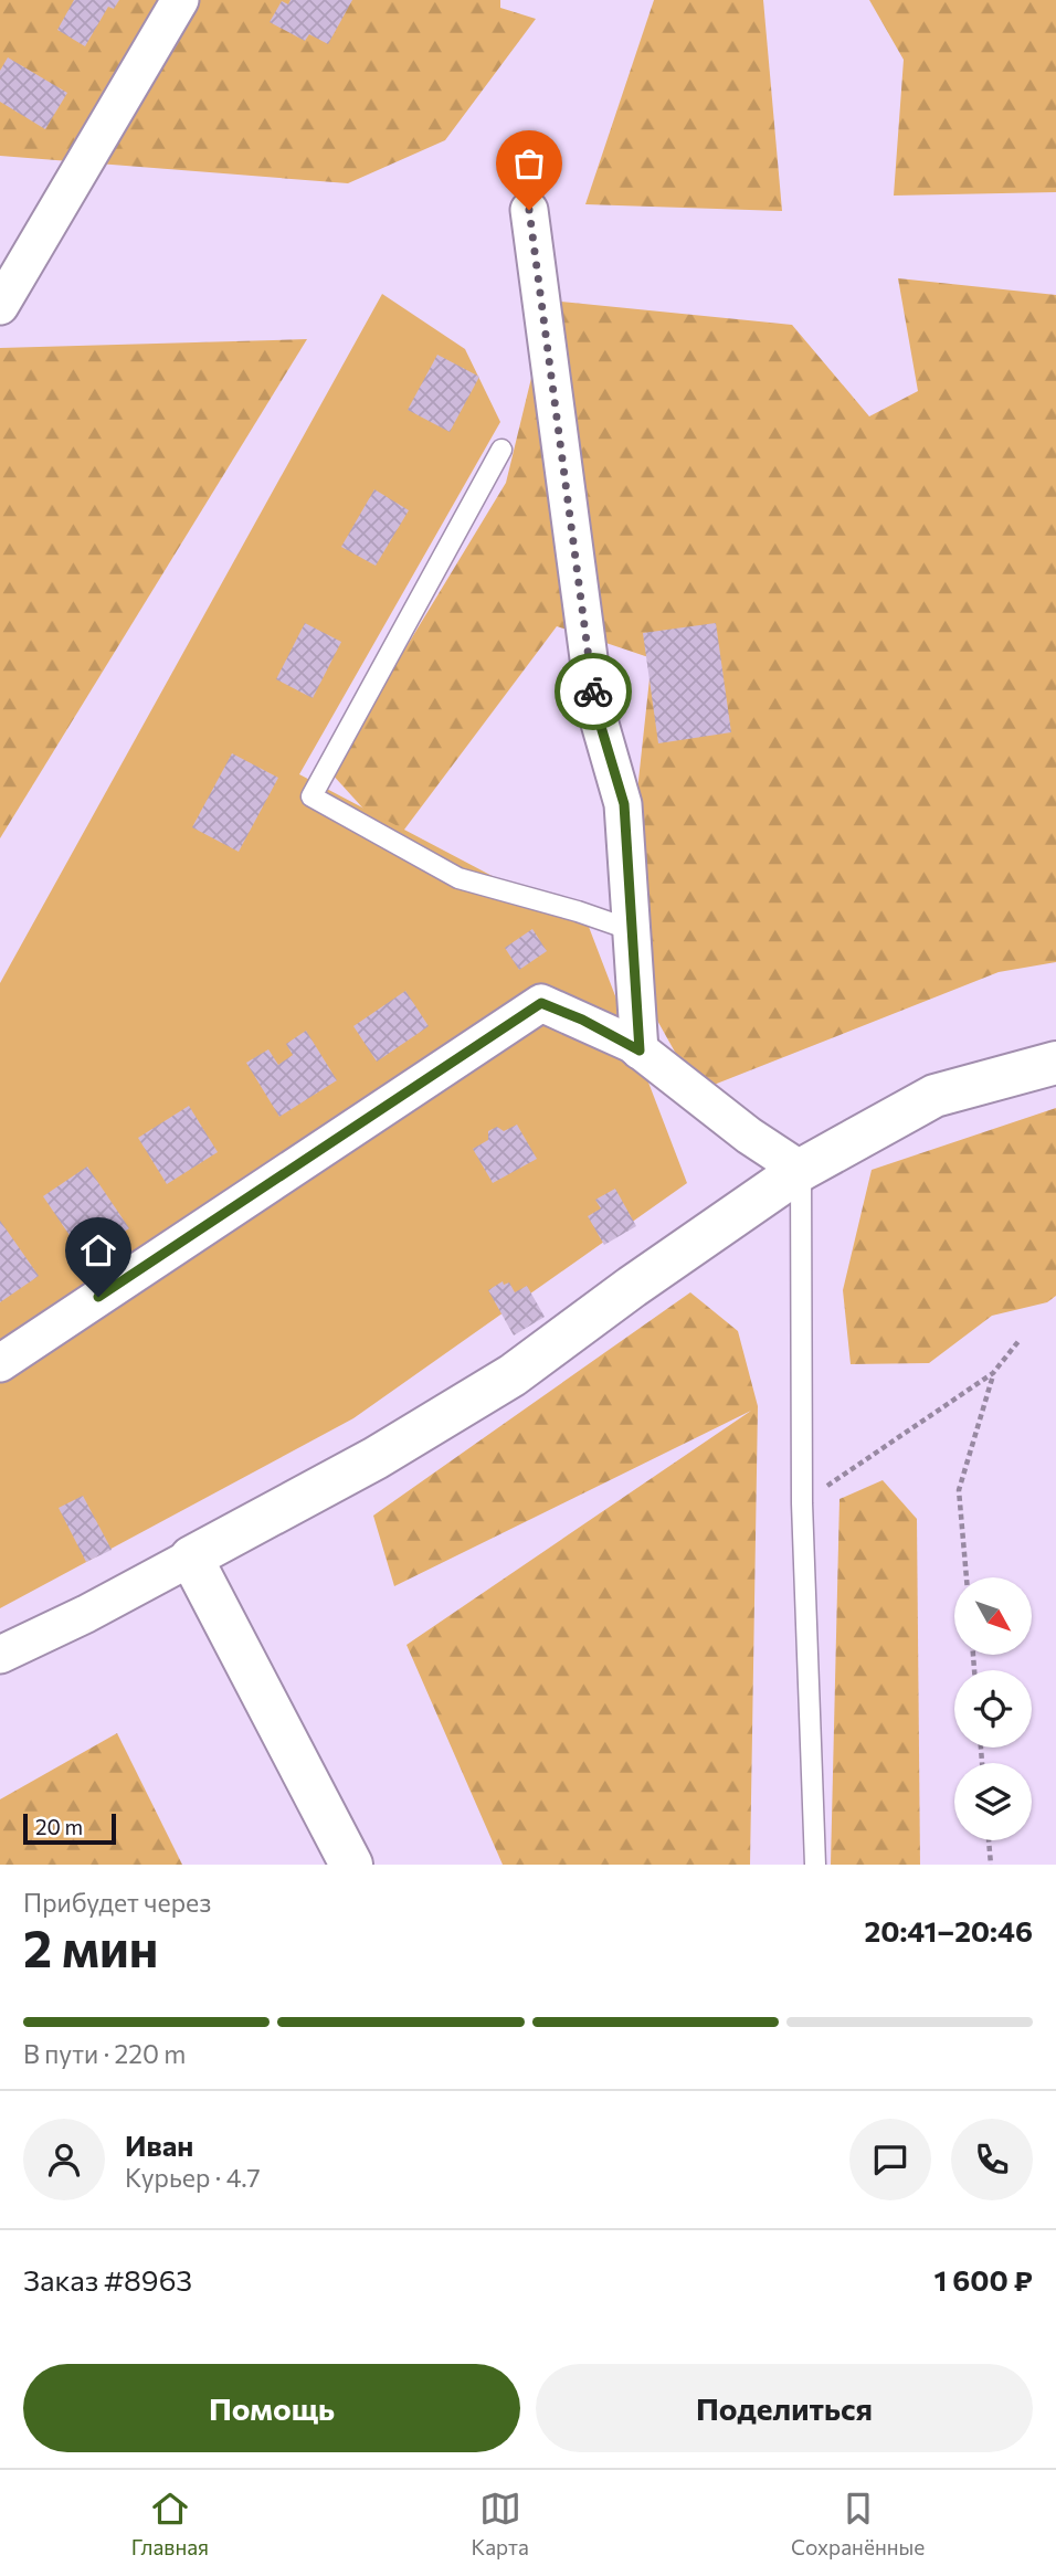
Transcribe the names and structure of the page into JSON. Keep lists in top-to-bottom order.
{
  "scale_bar": "20 m",
  "north": "bottom right",
  "page": {
    "scale": "20 m",
    "heading": ["2 мин", "Прибудет через", "20:41–20:46"],
    "panel": [
      "Иван",
      "Курьер · 4.7",
      "Заказ #8963",
      "1 600 ₽"
    ],
    "bar": "В пути · 220 m",
    "buttons": ["Помощь", "Поделиться"],
    "tabs": ["Главная", "Карта", "Сохранённые"]
  }
}
